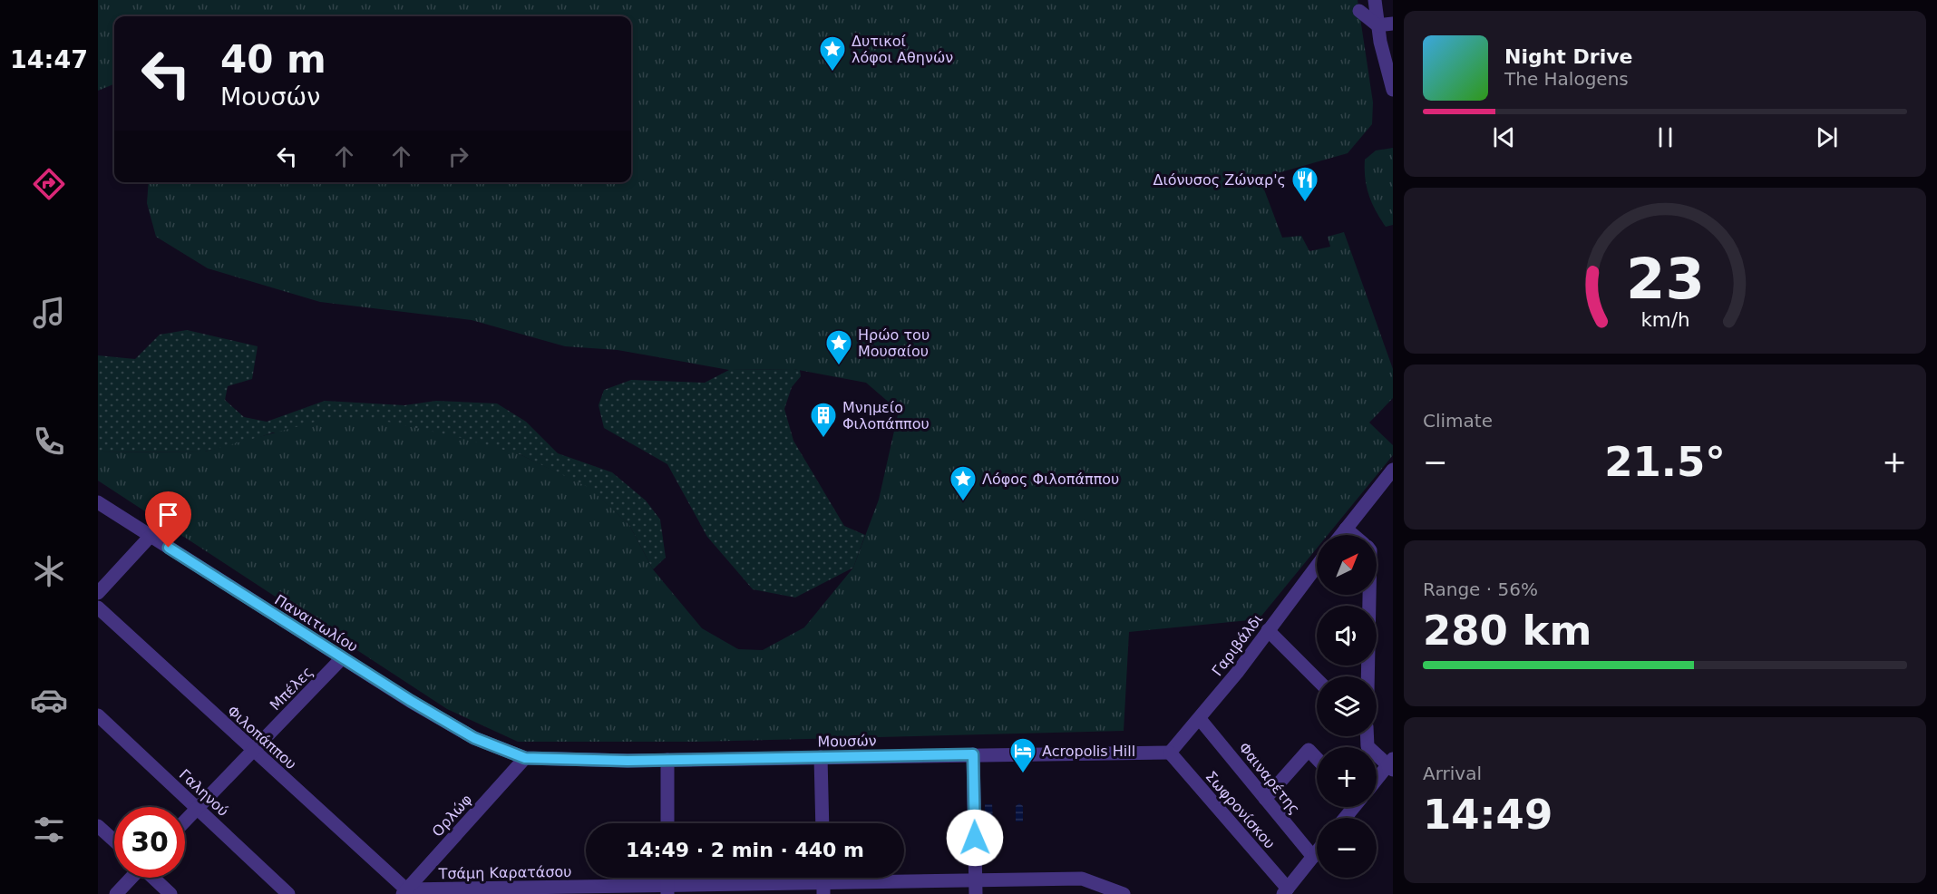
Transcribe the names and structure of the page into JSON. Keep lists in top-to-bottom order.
{
  "streets": {
    "street": [
      "Παναιτωλίου",
      "Γαριβάλδι",
      "Μπέλες",
      "Φιλοπάππου",
      "Μουσών",
      "Φαιναρέτης",
      "Γαληνού",
      "Σωφρονίσκου",
      "Ορλώφ",
      "Τσάμη Καρατάσου"
    ]
  },
  "crossings": [
    ["Παναιτωλίου", "Μπέλες"],
    ["Παναιτωλίου", "Μουσών"],
    ["Παναιτωλίου", "Ορλώφ"],
    ["Γαριβάλδι", "Μουσών"],
    ["Γαριβάλδι", "Φαιναρέτης"],
    ["Γαριβάλδι", "Σωφρονίσκου"],
    ["Μπέλες", "Φιλοπάππου"],
    ["Μπέλες", "Γαληνού"],
    ["Φιλοπάππου", "Ορλώφ"],
    ["Φιλοπάππου", "Τσάμη Καρατάσου"],
    ["Μουσών", "Σωφρονίσκου"],
    ["Μουσών", "Ορλώφ"],
    ["Ορλώφ", "Τσάμη Καρατάσου"]
  ],
  "places": {
    "place": ["Δυτικοί λόφοι Αθηνών", "Ηρώο του Μουσαίου", "Λόφος Φιλοπάππου"],
    "restaurant": ["Διόνυσος Ζώναρ'ς"],
    "building": ["Μνημείο Φιλοπάππου"],
    "hotel": ["Acropolis Hill"]
  },
  "north": "top right",
  "page": {
    "tabs": "14:47",
    "turn": ["40 m", "Μουσών"],
    "song": ["Night Drive", "The Halogens"],
    "tile": [
      "Climate",
      ["Range · 56%", "280 km"],
      ["Arrival", "14:49"]
    ],
    "heat": ["−", "21.5°", "+"],
    "map_buttons": ["+", "−"],
    "limit": "30",
    "trip": "14:49 · 2 min · 440 m",
    "gauge": ["23", "km/h"]
  }
}
